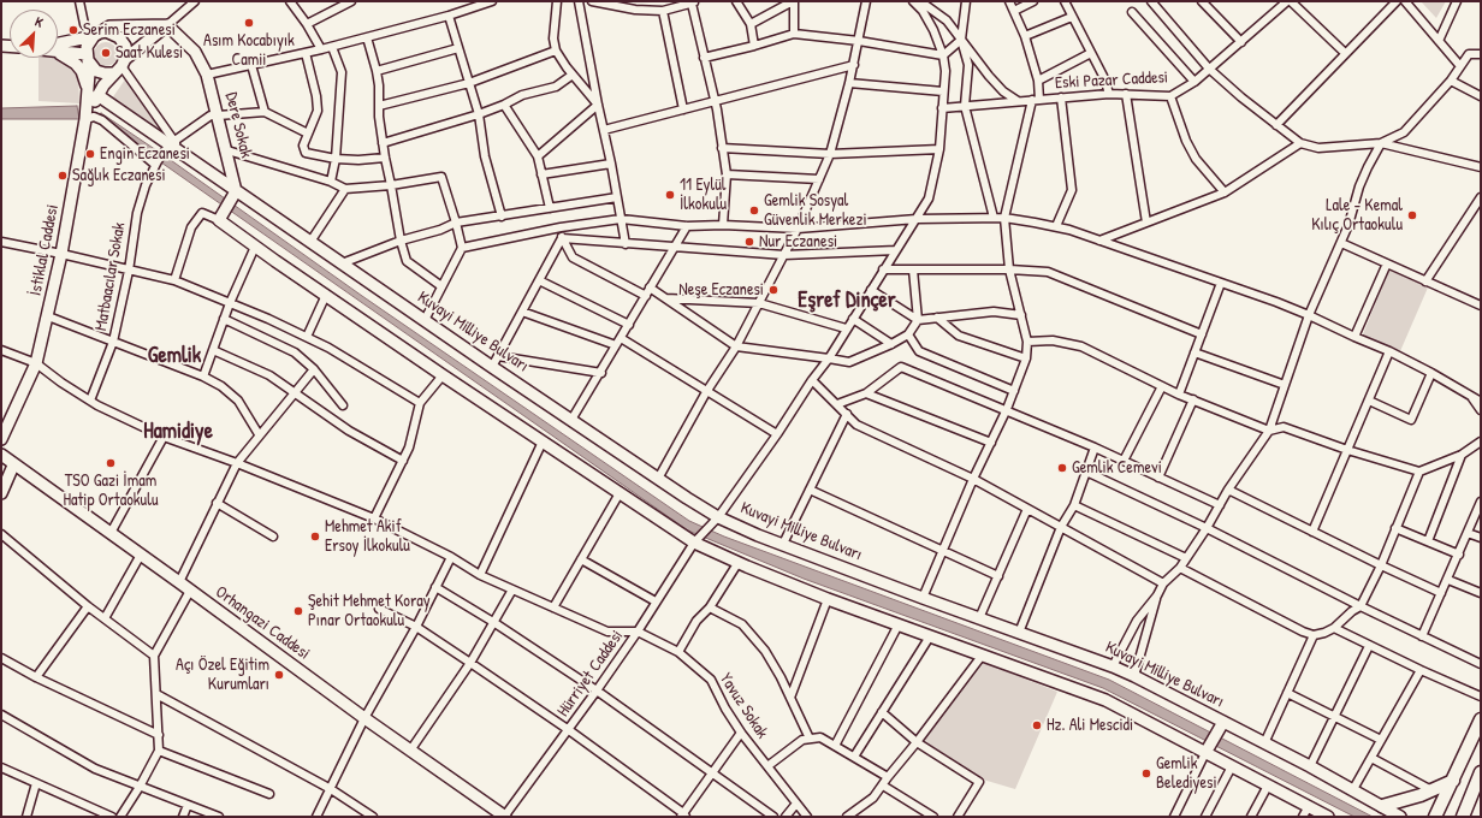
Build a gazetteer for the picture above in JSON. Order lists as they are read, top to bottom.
{
  "streets": {
    "main road": [
      "Dere Sokak",
      "İstiklal Caddesi",
      "Kuvayi Milliye Bulvarı",
      "Orhangazi Caddesi"
    ],
    "street": [
      "Eski Pazar Caddesi",
      "Matbaacılar Sokak",
      "Hürriyet Caddesi",
      "Yavuz Sokak"
    ]
  },
  "crossings": [
    ["Eski Pazar Caddesi", "Hürriyet Caddesi"],
    ["Dere Sokak", "Kuvayi Milliye Bulvarı"],
    ["İstiklal Caddesi", "Kuvayi Milliye Bulvarı"],
    ["Matbaacılar Sokak", "Kuvayi Milliye Bulvarı"],
    ["Kuvayi Milliye Bulvarı", "Hürriyet Caddesi"],
    ["Orhangazi Caddesi", "Hürriyet Caddesi"],
    ["Hürriyet Caddesi", "Yavuz Sokak"]
  ],
  "districts": ["Eşref Dinçer", "Gemlik", "Hamidiye"],
  "places": [
    "Asım Kocabıyık Camii",
    "Serim Eczanesi",
    "Saat Kulesi",
    "Engin Eczanesi",
    "Sağlık Eczanesi",
    "11 Eylül İlkokulu",
    "Gemlik Sosyal Güvenlik Merkezi",
    "Lale - Kemal Kılıç Ortaokulu",
    "Nur Eczanesi",
    "Neşe Eczanesi",
    "TSO Gazi İmam Hatip Ortaokulu",
    "Gemlik Cemevi",
    "Mehmet Akif Ersoy İlkokulu",
    "Şehit Mehmet Koray Pınar Ortaokulu",
    "Açı Özel Eğitim Kurumları",
    "Hz. Ali Mescidi",
    "Gemlik Belediyesi"
  ],
  "north": "top right"
}
